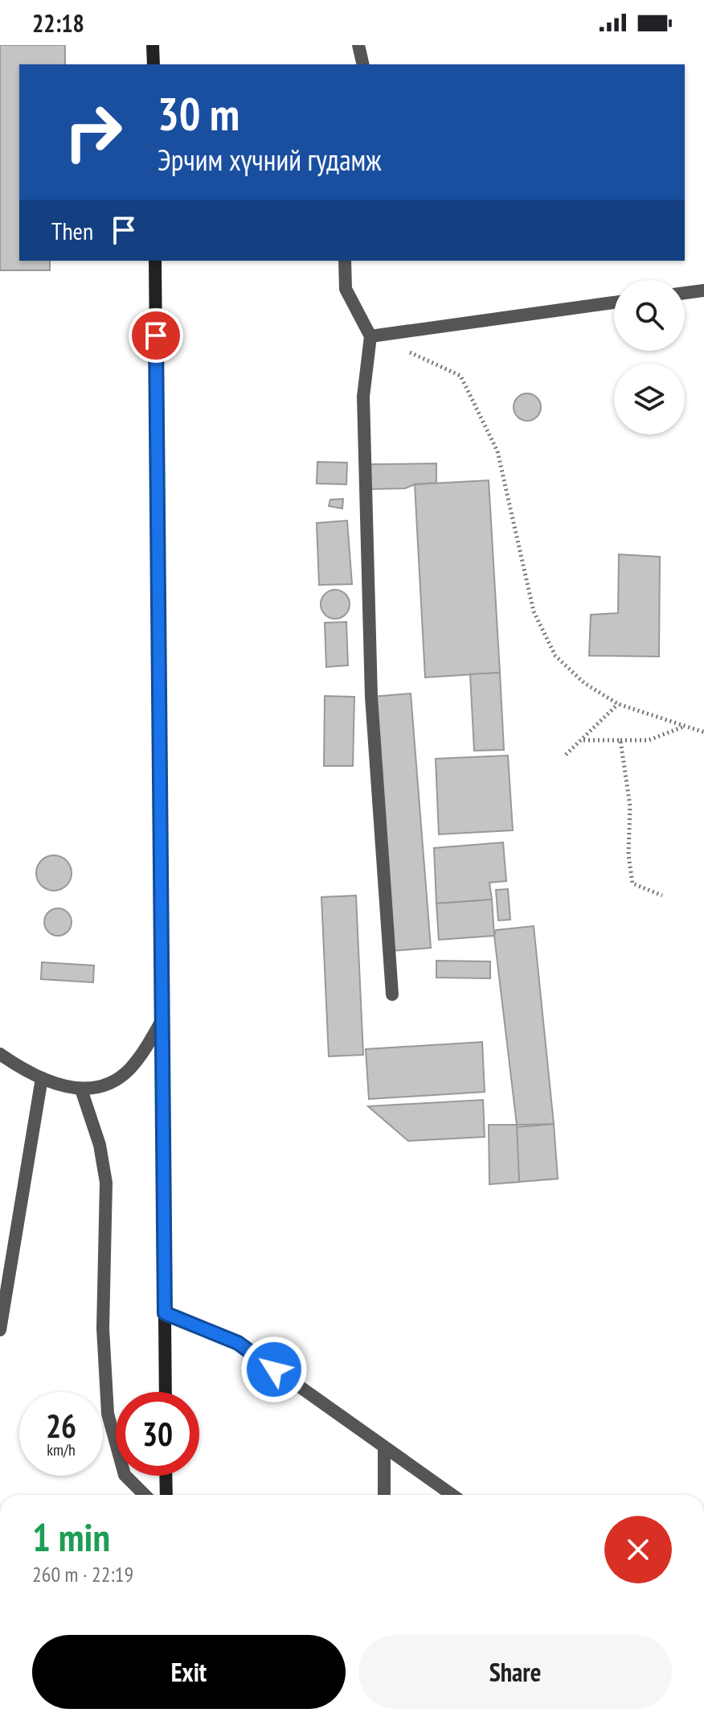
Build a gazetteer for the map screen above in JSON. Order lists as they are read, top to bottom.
{
  "page": {
    "status": "22:18",
    "turn": ["30 m", "Эрчим хүчний гудамж"],
    "then": "Then",
    "speed": "26 km/h",
    "limit": "30",
    "heading": ["1 min", "260 m · 22:19"],
    "buttons": ["Exit", "Share"]
  }
}
